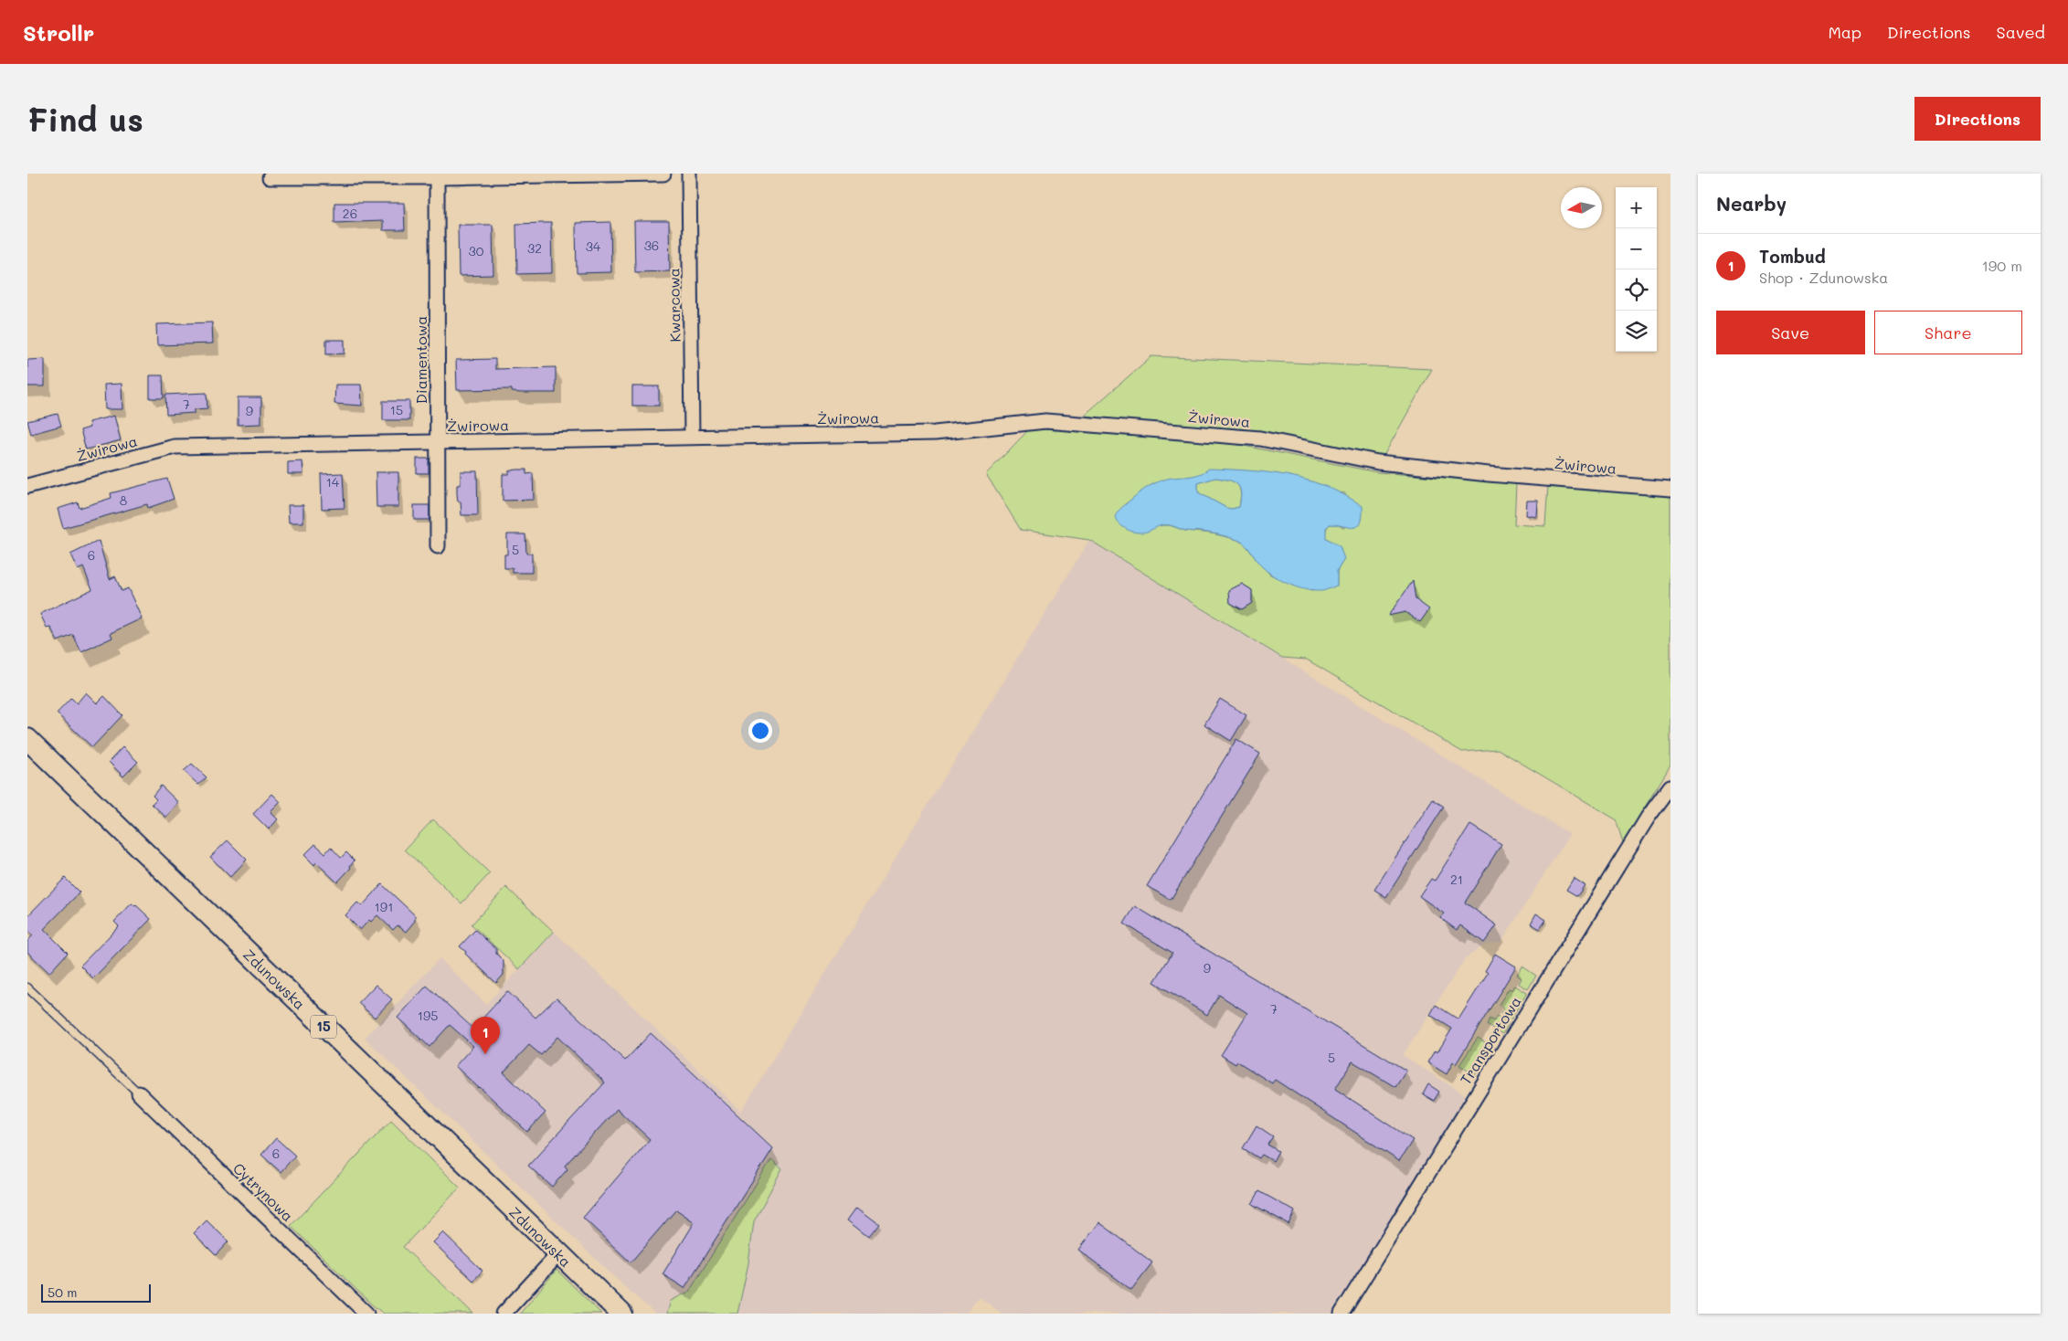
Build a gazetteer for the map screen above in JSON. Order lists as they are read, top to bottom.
{
  "streets": {
    "main road": ["Zdunowska", "15"],
    "street": [
      "Kwarcowa",
      "Diamentowa",
      "Żwirowa",
      "Transportowa",
      "Cytrynowa"
    ]
  },
  "crossings": [
    ["Kwarcowa", "Żwirowa"],
    ["Diamentowa", "Żwirowa"]
  ],
  "house_numbers": [
    "26",
    "36",
    "34",
    "32",
    "30",
    "7",
    "15",
    "9",
    "14",
    "8",
    "5",
    "6",
    "21",
    "191",
    "9",
    "7",
    "195",
    "5",
    "6"
  ],
  "scale_bar": "50 m",
  "north": "left",
  "page": {
    "header": "Strollr",
    "nav": ["Map", "Directions", "Saved"],
    "buttons": [
      "Directions",
      ["Save", "Share"]
    ],
    "title": "Find us",
    "heading": "Nearby",
    "map_buttons": ["+", "−"],
    "list": [
      {
        "mark": "1",
        "name": "Tombud",
        "note": "Shop · Zdunowska",
        "value": "190 m"
      }
    ],
    "pins": "1",
    "scale": "50 m"
  }
}
